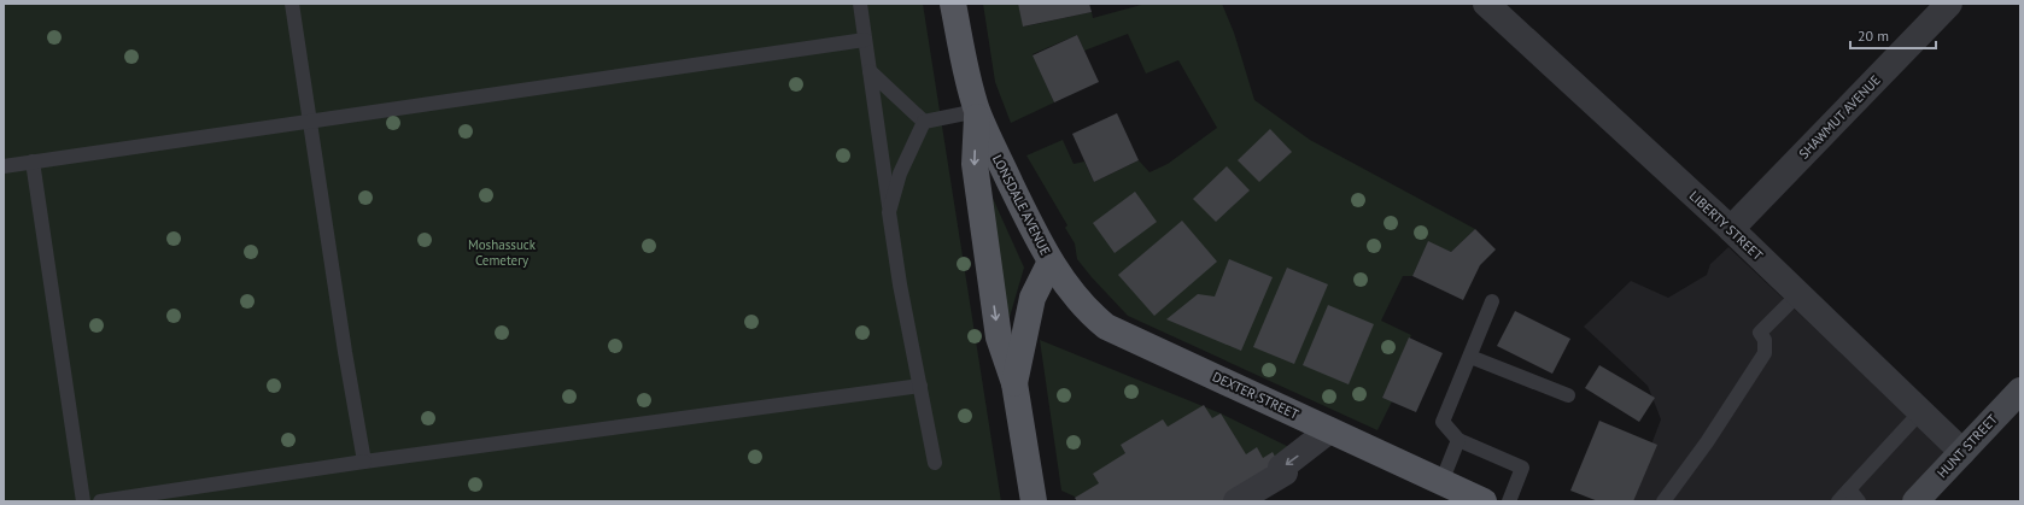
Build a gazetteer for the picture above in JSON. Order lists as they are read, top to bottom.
{
  "streets": {
    "main road": ["LONSDALE AVENUE", "DEXTER STREET", "HUNT STREET"],
    "street": ["SHAWMUT AVENUE", "LIBERTY STREET"]
  },
  "crossings": [
    ["SHAWMUT AVENUE", "LIBERTY STREET"],
    ["LONSDALE AVENUE", "DEXTER STREET"],
    ["LIBERTY STREET", "HUNT STREET"]
  ],
  "parks": ["Moshassuck Cemetery"],
  "scale_bar": "20 m"
}
